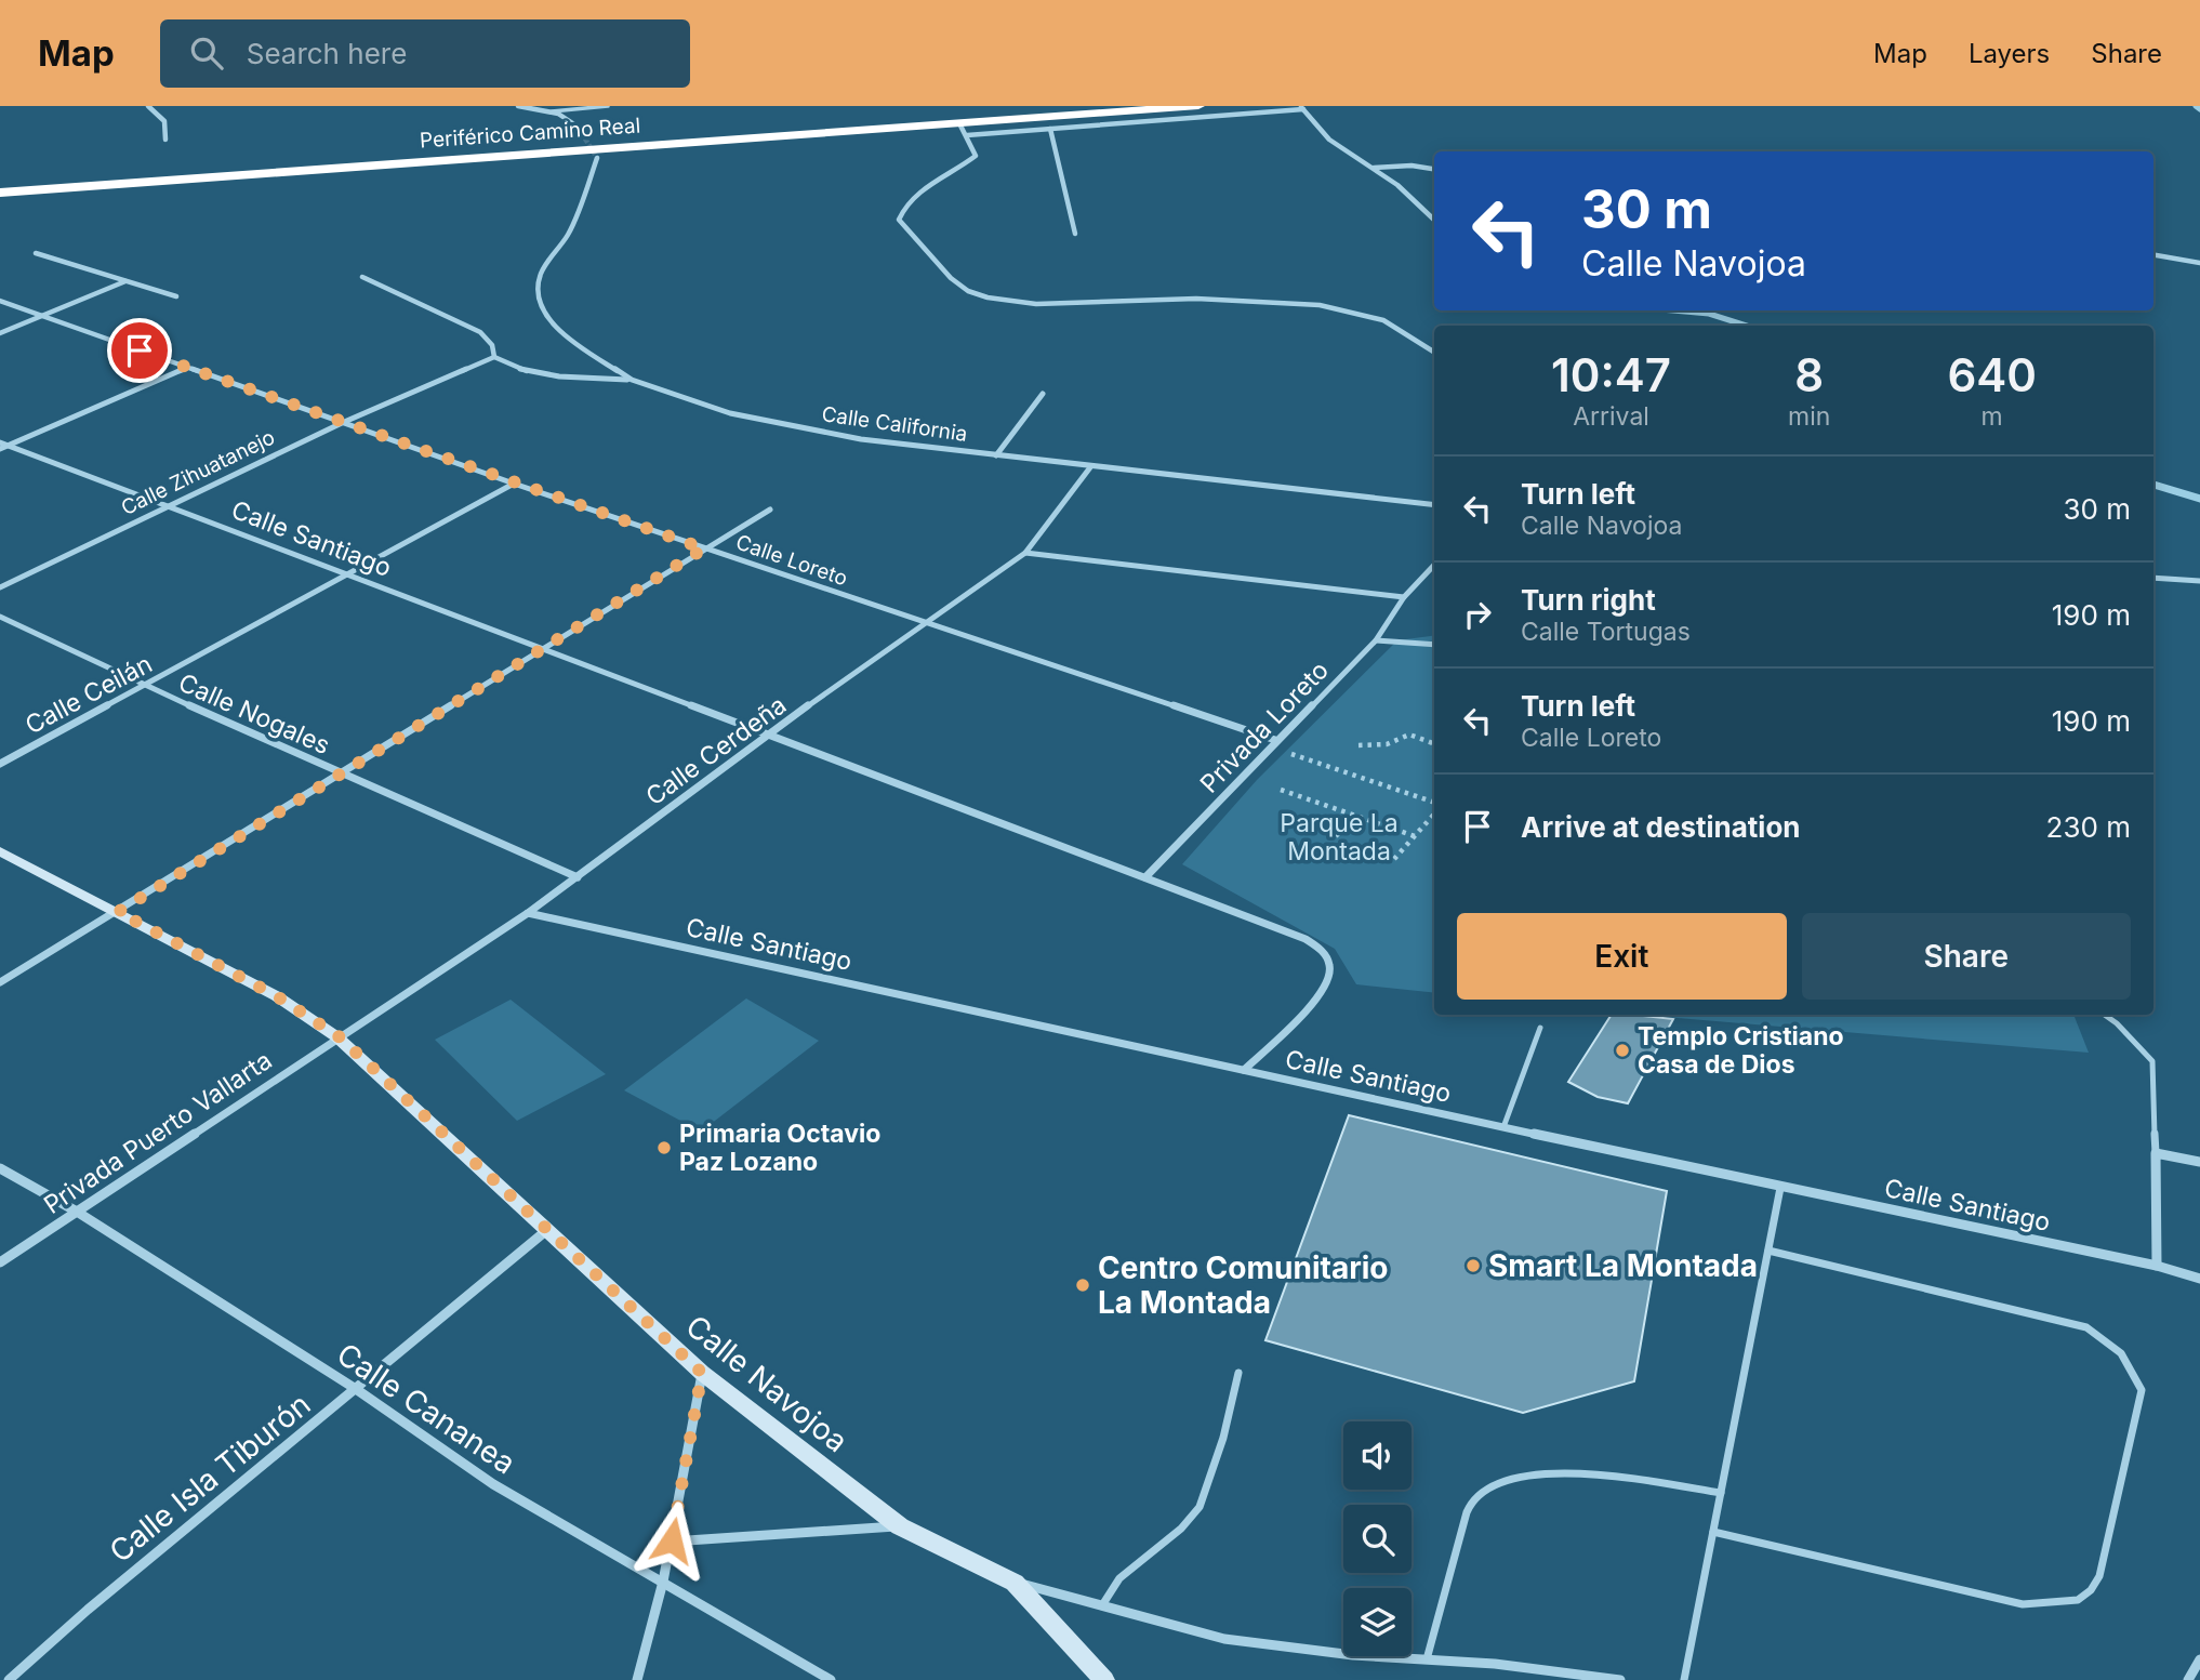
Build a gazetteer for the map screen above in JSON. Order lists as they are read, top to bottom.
{
  "streets": {
    "highway": ["Periférico Camino Real"],
    "main road": ["Calle Navojoa"],
    "street": [
      "Calle California",
      "Calle Zihuatanejo",
      "Calle Santiago",
      "Calle Loreto",
      "Calle Ceilán",
      "Calle Nogales",
      "Privada Loreto",
      "Calle Cerdeña",
      "Privada Puerto Vallarta",
      "Calle Cananea",
      "Calle Isla Tiburón"
    ]
  },
  "crossings": [
    ["Calle California", "Calle Cerdeña"],
    ["Calle Zihuatanejo", "Calle Santiago"],
    ["Calle Zihuatanejo", "Calle Loreto"],
    ["Calle Santiago", "Calle Ceilán"],
    ["Calle Santiago", "Privada Loreto"],
    ["Calle Santiago", "Calle Cerdeña"],
    ["Calle Loreto", "Calle Ceilán"],
    ["Calle Loreto", "Privada Loreto"],
    ["Calle Loreto", "Calle Cerdeña"],
    ["Calle Ceilán", "Calle Nogales"],
    ["Calle Nogales", "Calle Cerdeña"],
    ["Calle Cerdeña", "Privada Puerto Vallarta"],
    ["Calle Cerdeña", "Calle Navojoa"],
    ["Privada Puerto Vallarta", "Calle Navojoa"],
    ["Privada Puerto Vallarta", "Calle Cananea"],
    ["Calle Navojoa", "Calle Isla Tiburón"],
    ["Calle Cananea", "Calle Isla Tiburón"]
  ],
  "parks": ["Parque La Montada"],
  "places": [
    "Templo Cristiano Casa de Dios",
    "Primaria Octavio Paz Lozano",
    "Smart La Montada",
    "Centro Comunitario La Montada"
  ],
  "page": {
    "header": "Map",
    "search": "Search here",
    "nav": ["Map", "Layers", "Share"],
    "turn": ["30 m", "Calle Navojoa"],
    "eta": [
      "10:47",
      "Arrival",
      "8",
      "min",
      "640",
      "m"
    ],
    "list": [
      {
        "name": "Turn left",
        "note": "Calle Navojoa",
        "value": "30 m"
      },
      {
        "name": "Turn right",
        "note": "Calle Tortugas",
        "value": "190 m"
      },
      {
        "name": "Turn left",
        "note": "Calle Loreto",
        "value": "190 m"
      },
      {
        "name": "Arrive at destination",
        "value": "230 m"
      }
    ],
    "buttons": ["Exit", "Share"]
  }
}
